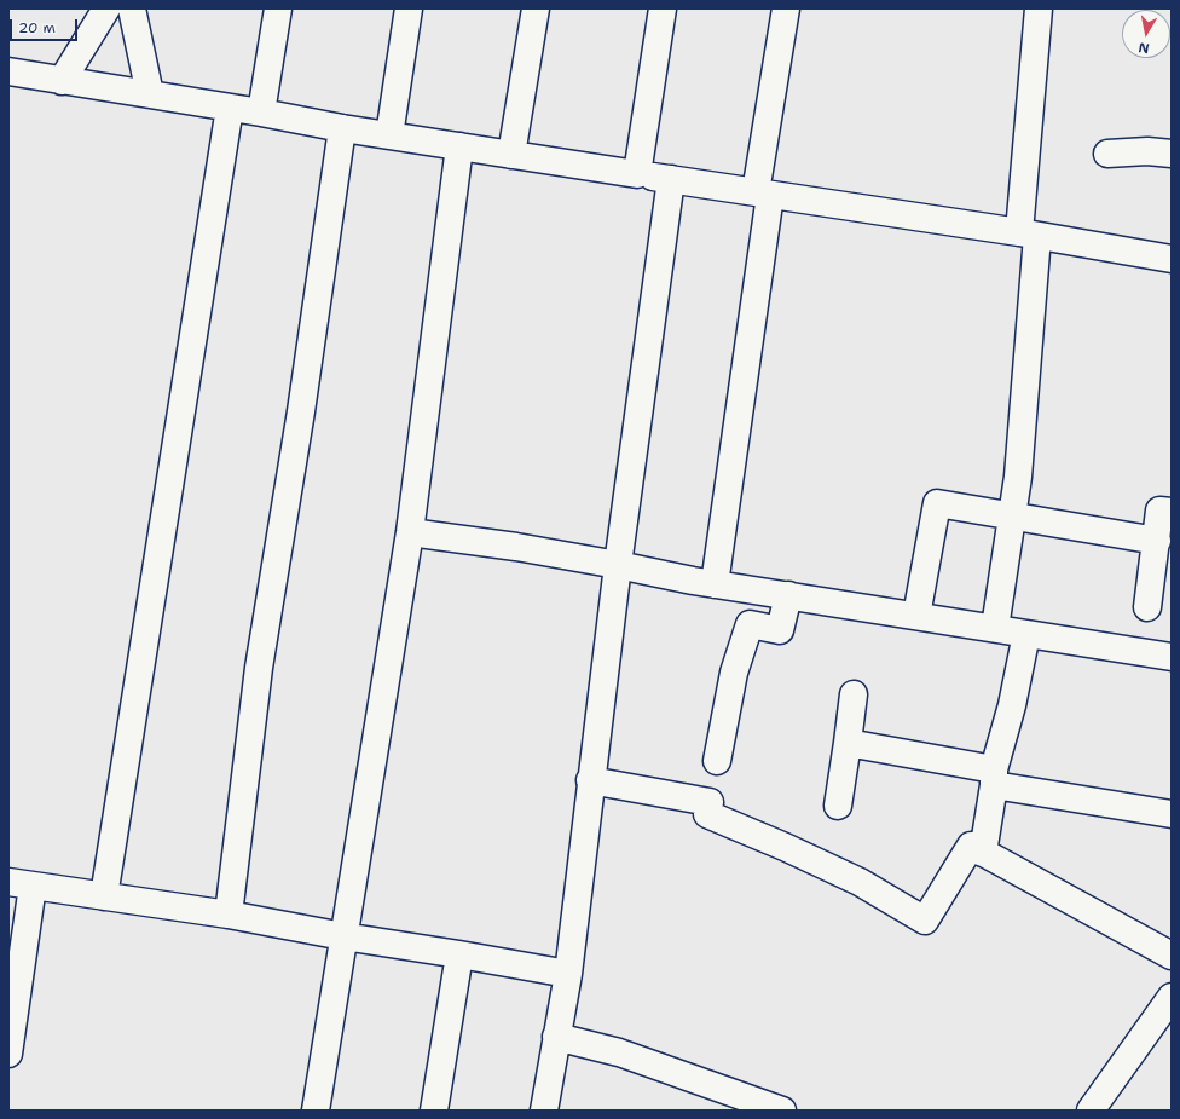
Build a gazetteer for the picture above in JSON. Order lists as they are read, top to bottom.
{
  "scale_bar": "20 m",
  "north": "bottom"
}
